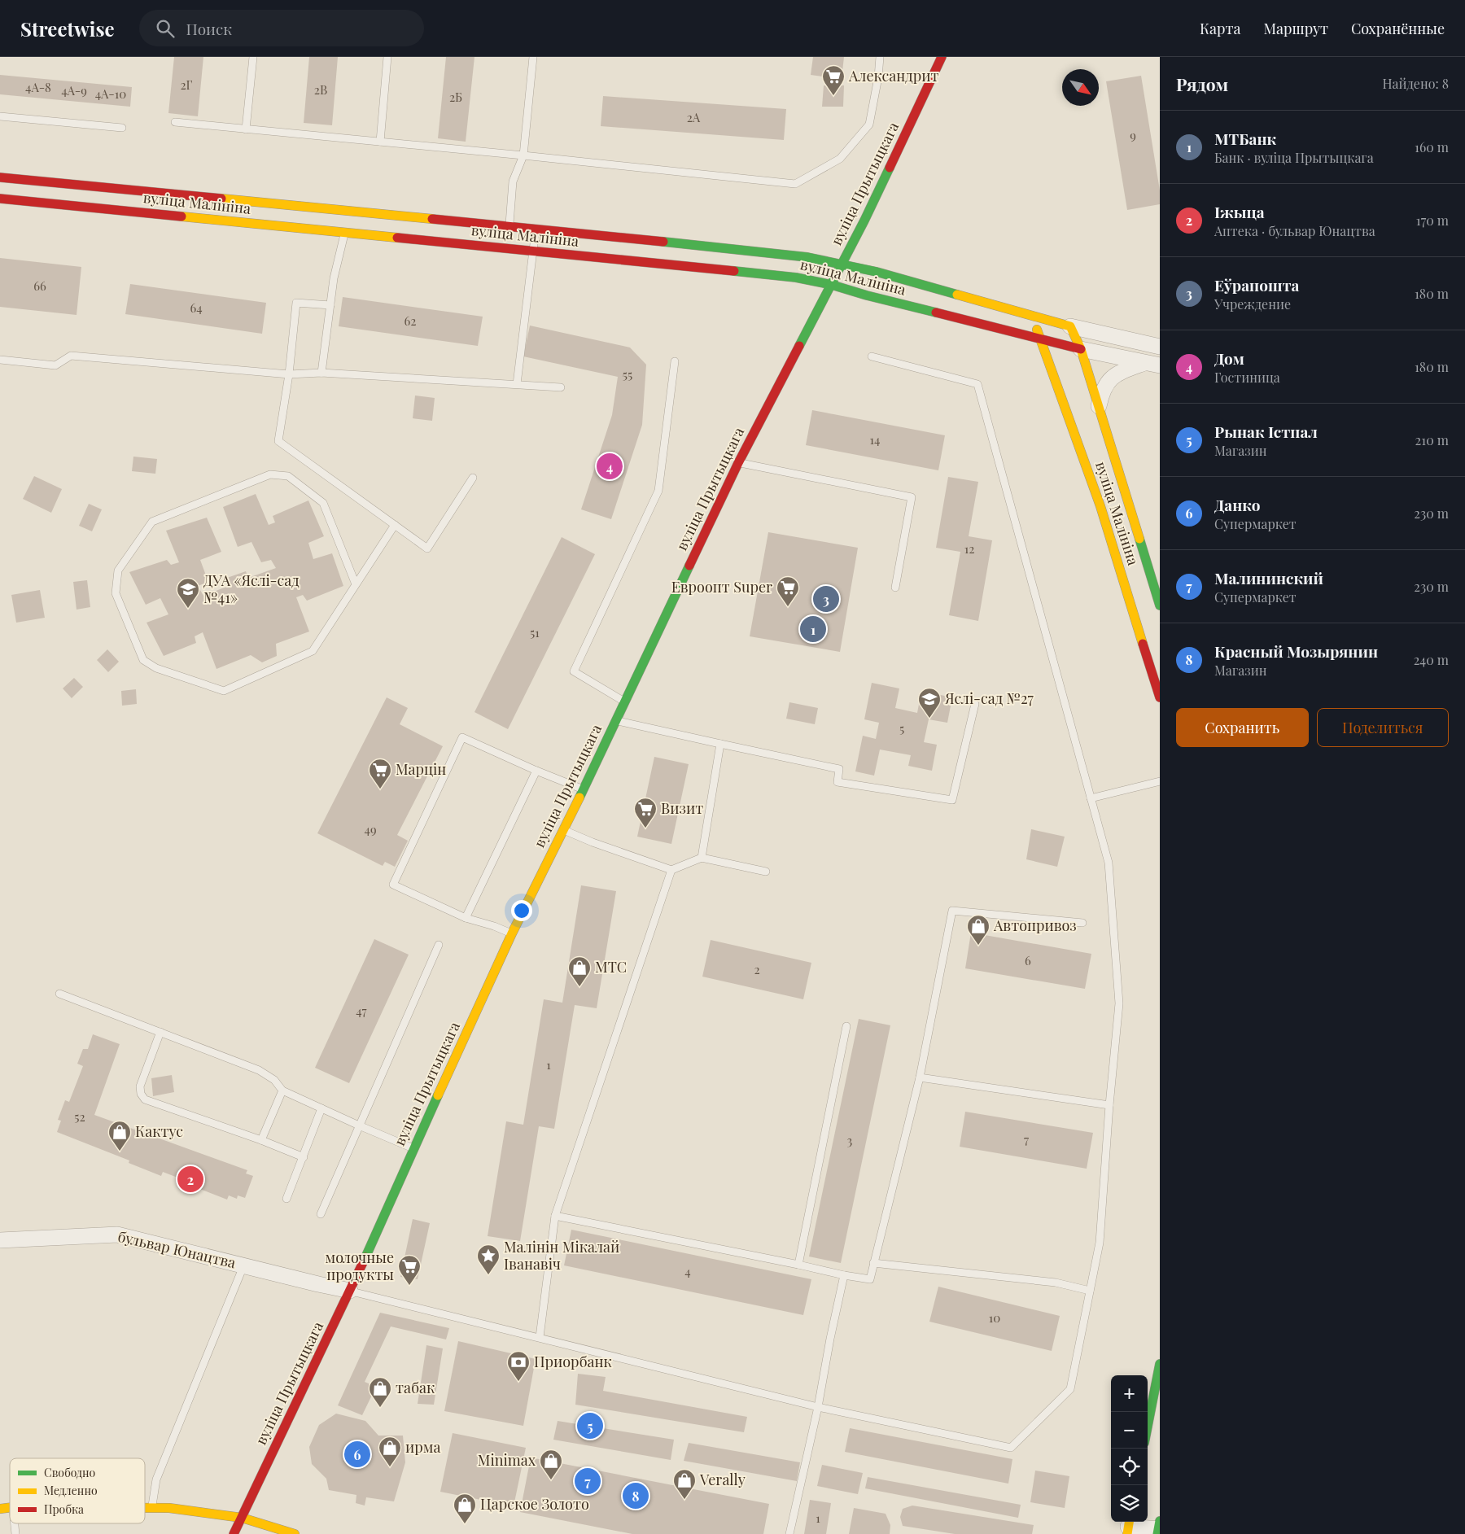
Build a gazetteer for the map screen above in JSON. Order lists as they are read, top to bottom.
{
  "streets": {
    "main road": ["вуліца Прытыцкага", "вуліца Малініна"],
    "street": ["бульвар Юнацтва"]
  },
  "crossings": [
    ["вуліца Прытыцкага", "вуліца Малініна"],
    ["вуліца Прытыцкага", "бульвар Юнацтва"]
  ],
  "places": {
    "supermarket": [
      "Александрит",
      "Евроопт Super",
      "Марцін",
      "Визит",
      "молочные продукты"
    ],
    "school or university": ["ДУА «Яслі-сад №41»", "Яслі-сад №27"],
    "shop": [
      "Автопривоз",
      "МТС",
      "Кактус",
      "табак",
      "ирма",
      "Minimax",
      "Verally",
      "Царское Золото"
    ],
    "place": ["Малінін Мікалай Іванавіч"],
    "bank": ["Приорбанк"]
  },
  "house_numbers": [
    "2Г",
    "4А-8",
    "2В",
    "4А-9",
    "4А-10",
    "2Б",
    "2А",
    "9",
    "66",
    "64",
    "62",
    "55",
    "14",
    "12",
    "51",
    "5",
    "49",
    "6",
    "2",
    "47",
    "1",
    "52",
    "7",
    "3",
    "4",
    "10",
    "1"
  ],
  "legend": ["Свободно", "Медленно", "Пробка"],
  "north": "bottom right",
  "page": {
    "header": "Streetwise",
    "search": "Поиск",
    "nav": ["Карта", "Маршрут", "Сохранённые"],
    "heading": ["Рядом", "Найдено: 8"],
    "list": [
      {
        "mark": "1",
        "name": "МТБанк",
        "note": "Банк · вуліца Прытыцкага",
        "value": "160 m"
      },
      {
        "mark": "2",
        "name": "Іжыца",
        "note": "Аптека · бульвар Юнацтва",
        "value": "170 m"
      },
      {
        "mark": "3",
        "name": "Еўрапошта",
        "note": "Учреждение",
        "value": "180 m"
      },
      {
        "mark": "4",
        "name": "Дом",
        "note": "Гостиница",
        "value": "180 m"
      },
      {
        "mark": "5",
        "name": "Рынак Істпал",
        "note": "Магазин",
        "value": "210 m"
      },
      {
        "mark": "6",
        "name": "Данко",
        "note": "Супермаркет",
        "value": "230 m"
      },
      {
        "mark": "7",
        "name": "Малининский",
        "note": "Супермаркет",
        "value": "230 m"
      },
      {
        "mark": "8",
        "name": "Красный Мозырянин",
        "note": "Магазин",
        "value": "240 m"
      }
    ],
    "pins": [
      "4",
      "3",
      "1",
      "2",
      "5",
      "6",
      "7",
      "8"
    ],
    "buttons": ["Сохранить", "Поделиться"],
    "map_buttons": ["+", "−"]
  }
}
